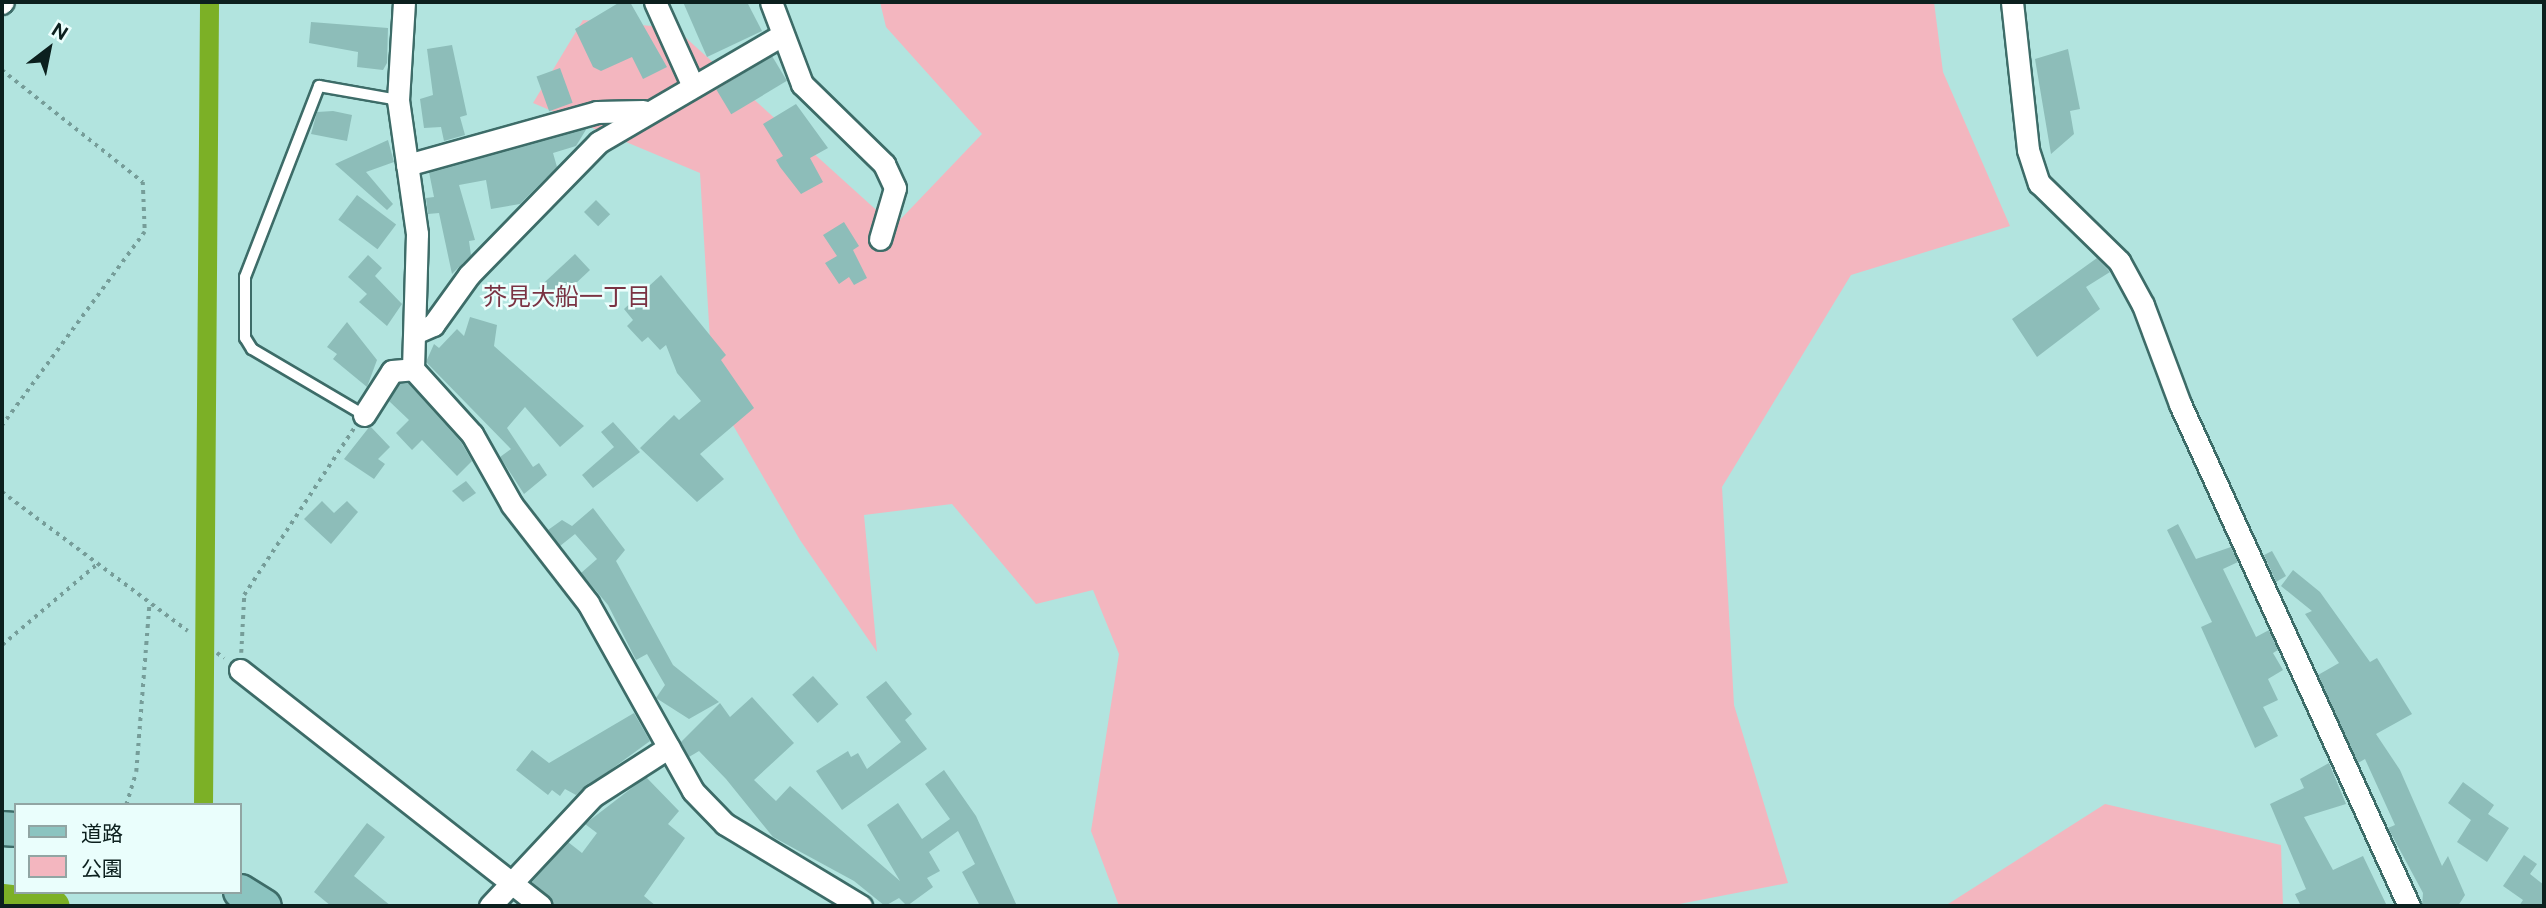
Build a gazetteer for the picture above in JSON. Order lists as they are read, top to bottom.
{
  "districts": ["芥見大船一丁目"],
  "legend": ["道路", "公園"],
  "north": "top right"
}
